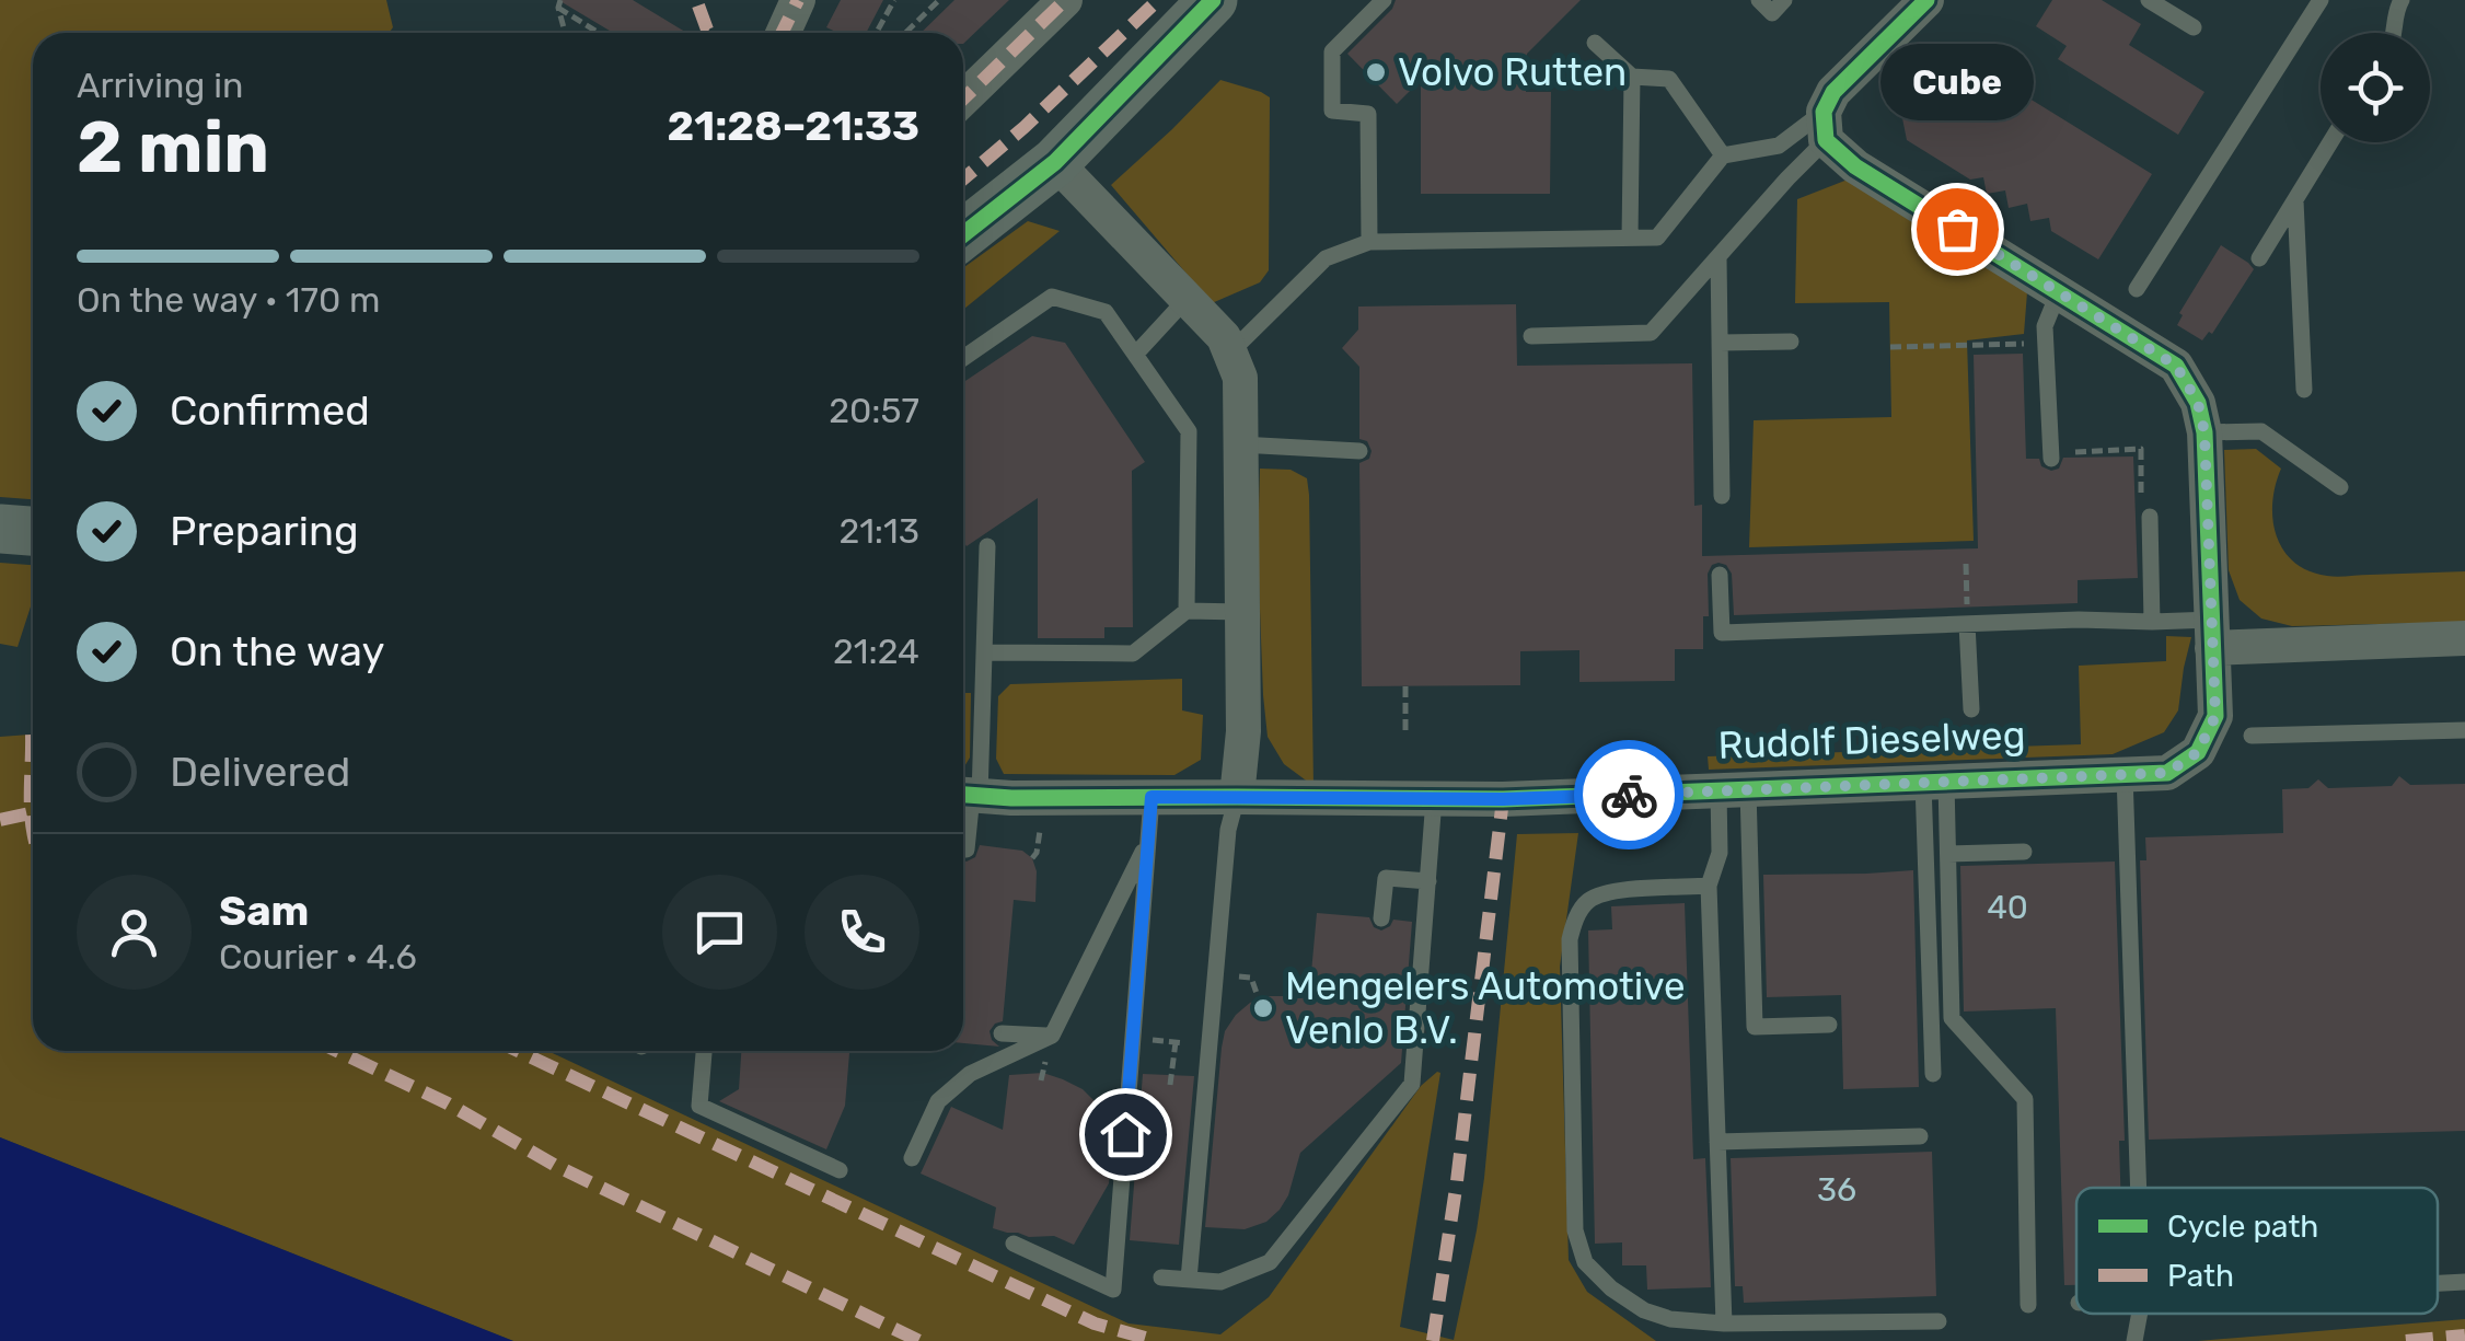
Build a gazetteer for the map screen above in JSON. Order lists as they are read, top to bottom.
{
  "streets": {
    "street": ["Rudolf Dieselweg"]
  },
  "places": ["Volvo Rutten", "Cube", "Mengelers Automotive Venlo B.V."],
  "house_numbers": ["40", "36"],
  "legend": ["Cycle path", "Path"],
  "page": {
    "heading": ["2 min", "Arriving in", "21:28–21:33"],
    "panel": ["Sam", "Courier · 4.6"],
    "bubble": "Cube",
    "bar": "On the way · 170 m",
    "list": [
      ["Confirmed", "20:57"],
      ["Preparing", "21:13"],
      ["On the way", "21:24"],
      "Delivered"
    ]
  }
}
